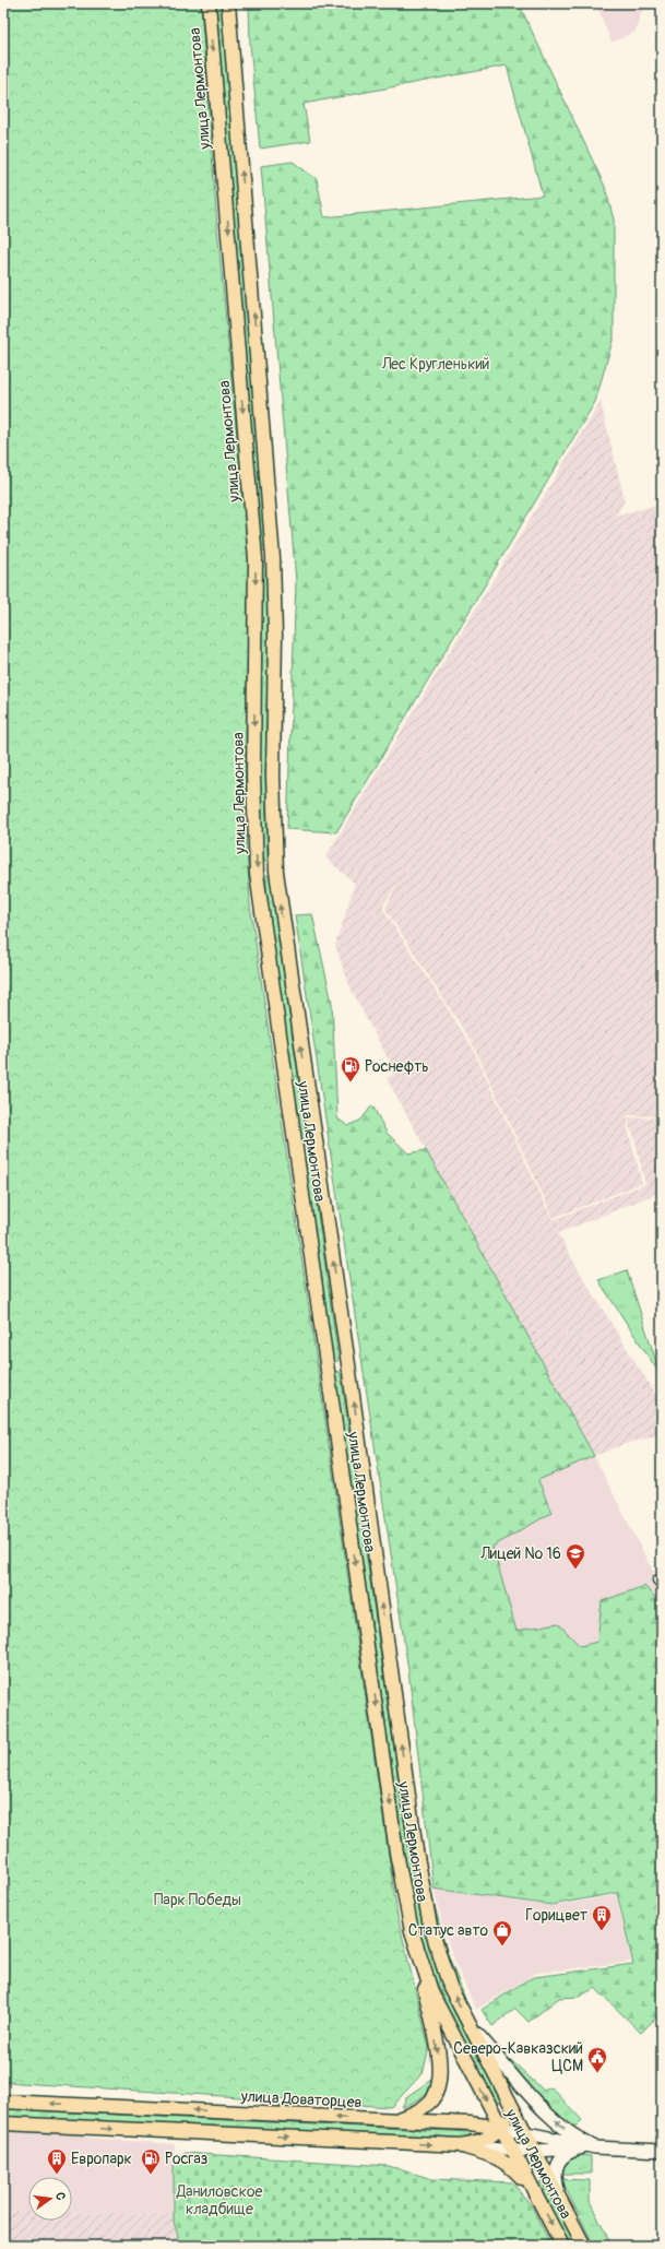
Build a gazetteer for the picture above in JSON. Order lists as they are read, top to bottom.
{
  "streets": {
    "main road": ["улица Лермонтова", "улица Доваторцев"]
  },
  "crossings": [
    ["улица Лермонтова", "улица Доваторцев"]
  ],
  "parks": ["Лес Кругленький", "Парк Победы", "Даниловское кладбище"],
  "places": {
    "fuel station": ["Роснефть", "Росгаз"],
    "school or university": ["Лицей № 16"],
    "building": ["Горицвет", "Европарк"],
    "shop": ["Статус авто"],
    "public building": ["Северо-Кавказский ЦСМ"]
  },
  "north": "right"
}
